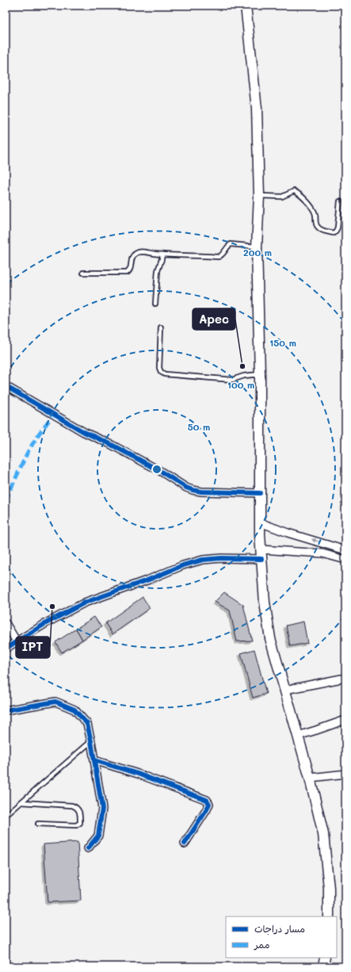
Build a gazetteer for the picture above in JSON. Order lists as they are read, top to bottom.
{
  "places": ["Apec", "IPT"],
  "legend": ["مسار دراجات", "ممر"],
  "rings": [
    "200 m",
    "150 m",
    "100 m",
    "50 m"
  ]
}
